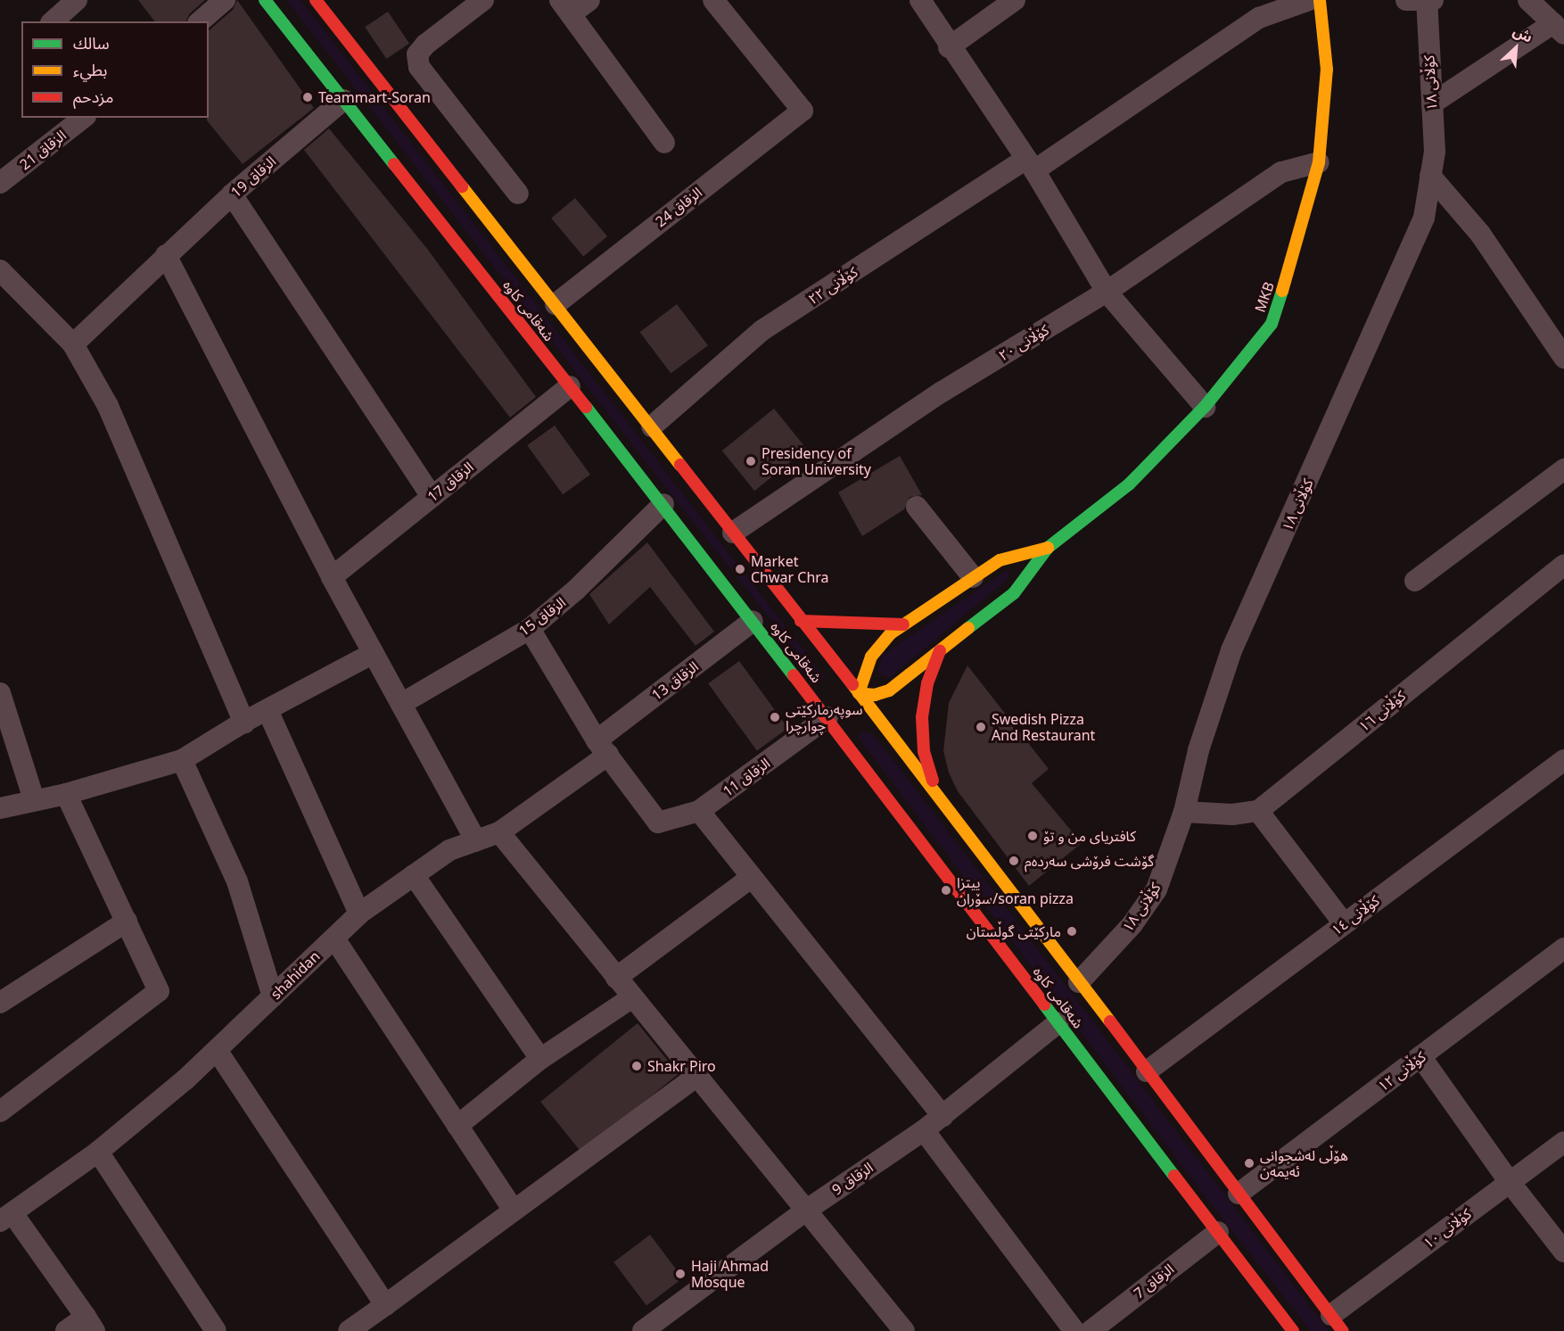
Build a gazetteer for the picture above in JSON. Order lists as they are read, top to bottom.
{
  "streets": {
    "main road": ["MKB", "شەقامی کاوە"],
    "street": [
      "کۆڵانی ١٨",
      "الزقاق 21",
      "الزقاق 19",
      "الزقاق 24",
      "کۆڵانی ٢٢",
      "کۆڵانی ٢٠",
      "الزقاق 17",
      "الزقاق 15",
      "الزقاق 13",
      "کۆڵانی ١٦",
      "الزقاق 11",
      "کۆڵانی ١٤",
      "shahidan",
      "کۆڵانی ١٢",
      "الزقاق 9",
      "کۆڵانی ١٠",
      "الزقاق 7"
    ]
  },
  "crossings": [
    ["کۆڵانی ١٨", "شەقامی کاوە"],
    ["الزقاق 19", "شەقامی کاوە"],
    ["الزقاق 24", "شەقامی کاوە"],
    ["کۆڵانی ٢٢", "شەقامی کاوە"],
    ["MKB", "کۆڵانی ٢٠"],
    ["شەقامی کاوە", "کۆڵانی ٢٠"],
    ["شەقامی کاوە", "الزقاق 17"],
    ["شەقامی کاوە", "الزقاق 15"],
    ["شەقامی کاوە", "الزقاق 13"],
    ["شەقامی کاوە", "الزقاق 11"],
    ["شەقامی کاوە", "کۆڵانی ١٤"],
    ["شەقامی کاوە", "کۆڵانی ١٢"],
    ["شەقامی کاوە", "الزقاق 9"],
    ["شەقامی کاوە", "کۆڵانی ١٠"],
    ["شەقامی کاوە", "الزقاق 7"],
    ["الزقاق 13", "الزقاق 11"],
    ["الزقاق 13", "shahidan"],
    ["الزقاق 11", "shahidan"]
  ],
  "places": [
    "Teammart-Soran",
    "Presidency of Soran University",
    "Market Chwar Chra",
    "سوپەرمارکێتی چوارچرا",
    "Swedish Pizza And Restaurant",
    "کافتریای من و تۆ",
    "گۆشت فرۆشی سەردەم",
    "پیتزا سۆران/soran pizza",
    "مارکێتی گوڵستان",
    "Shakr Piro",
    "هۆڵی لەشجوانی ئەیمەن",
    "Haji Ahmad Mosque"
  ],
  "legend": ["سالك", "بطيء", "مزدحم"],
  "north": "top right"
}
